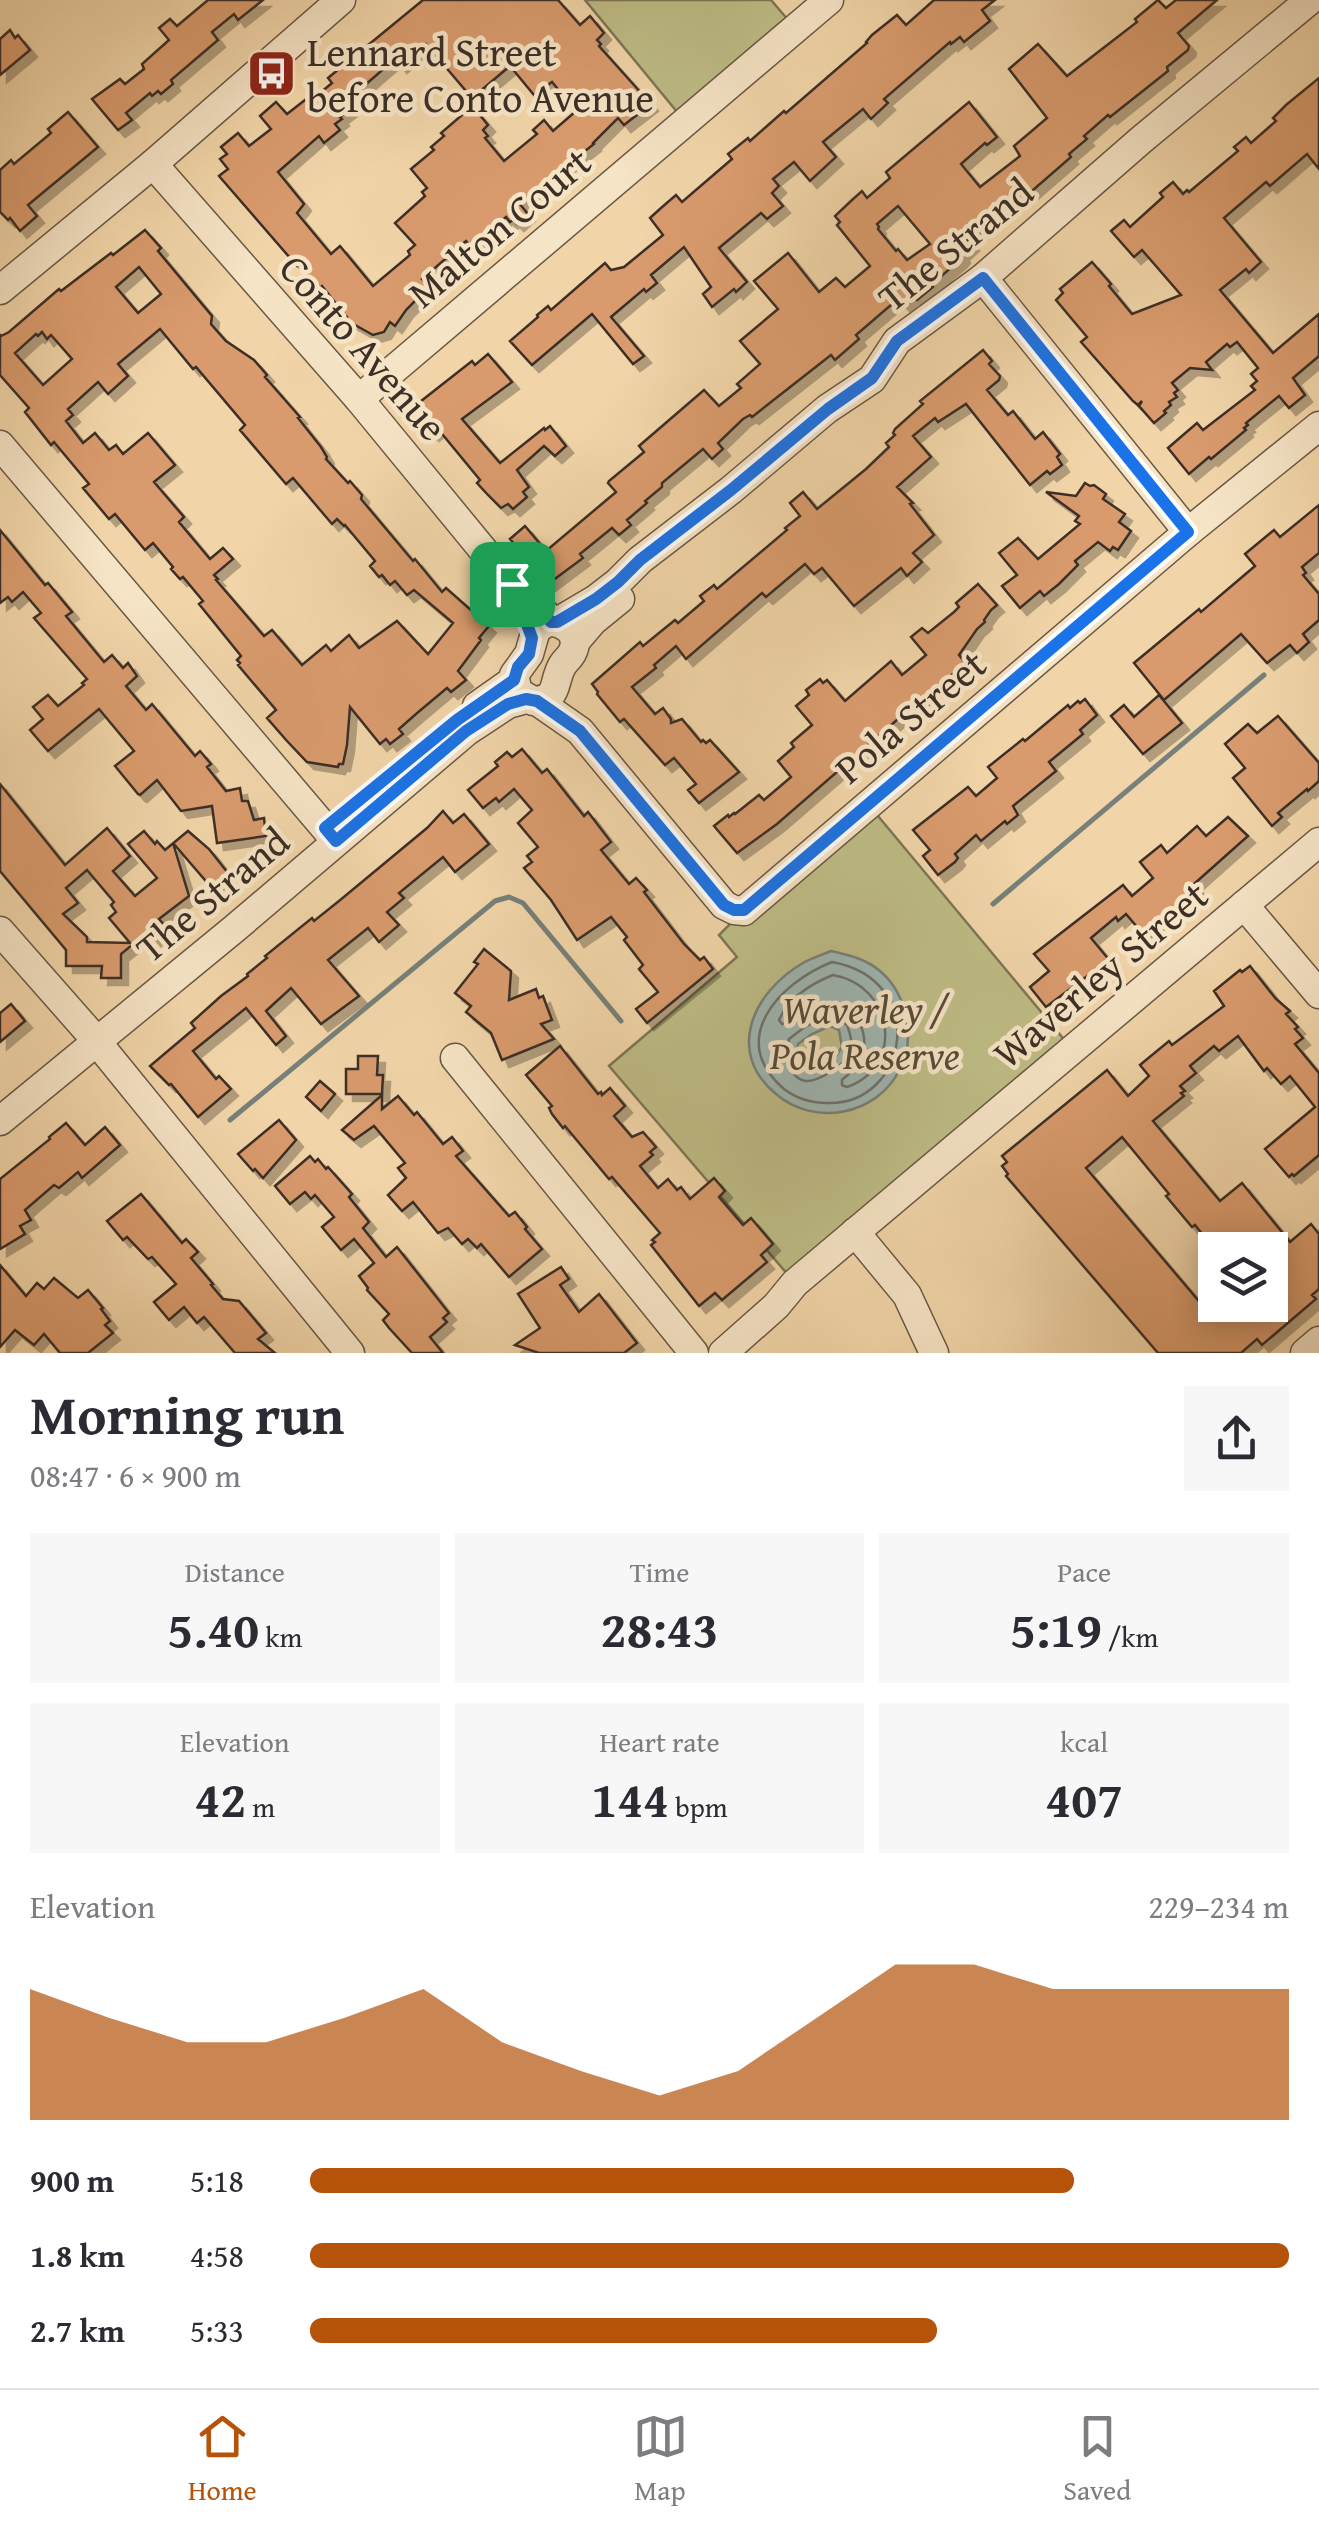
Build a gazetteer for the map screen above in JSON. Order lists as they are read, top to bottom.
{
  "streets": {
    "street": [
      "Malton Court",
      "The Strand",
      "Conto Avenue",
      "Pola Street",
      "Waverley Street"
    ]
  },
  "crossings": [
    ["Malton Court", "Conto Avenue"],
    ["The Strand", "Conto Avenue"],
    ["The Strand", "Pola Street"]
  ],
  "parks": ["Waverley / Pola Reserve"],
  "places": {
    "bus stop": ["Lennard Street before Conto Avenue"]
  },
  "page": {
    "heading": ["Morning run", "08:47 · 6 × 900 m"],
    "stats": [
      ["Distance", "5.40 km"],
      ["Time", "28:43"],
      ["Pace", "5:19 /km"],
      ["Elevation", "42 m"],
      ["Heart rate", "144 bpm"],
      ["kcal", "407"]
    ],
    "chart": ["Elevation", "229–234 m"],
    "list": [
      {
        "name": "900 m",
        "note": "5:18"
      },
      {
        "name": "1.8 km",
        "note": "4:58"
      },
      {
        "name": "2.7 km",
        "note": "5:33"
      }
    ],
    "tabs": ["Home", "Map", "Saved"]
  }
}
